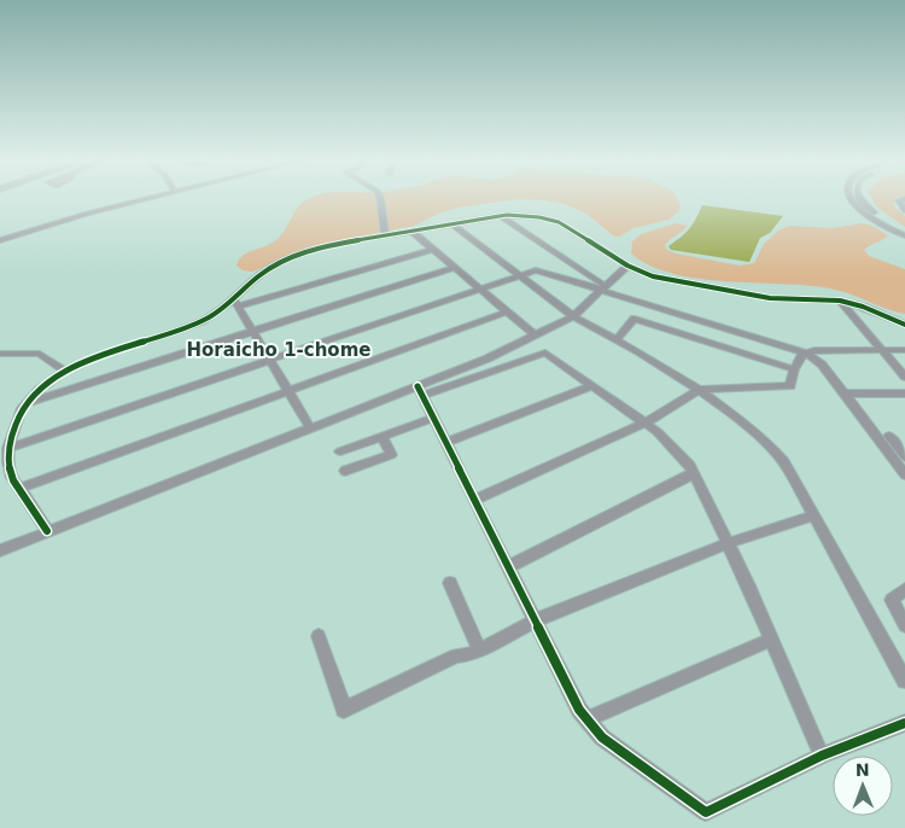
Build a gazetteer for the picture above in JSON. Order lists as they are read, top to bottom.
{
  "districts": ["Horaicho 1-chome"],
  "north": "top"
}
